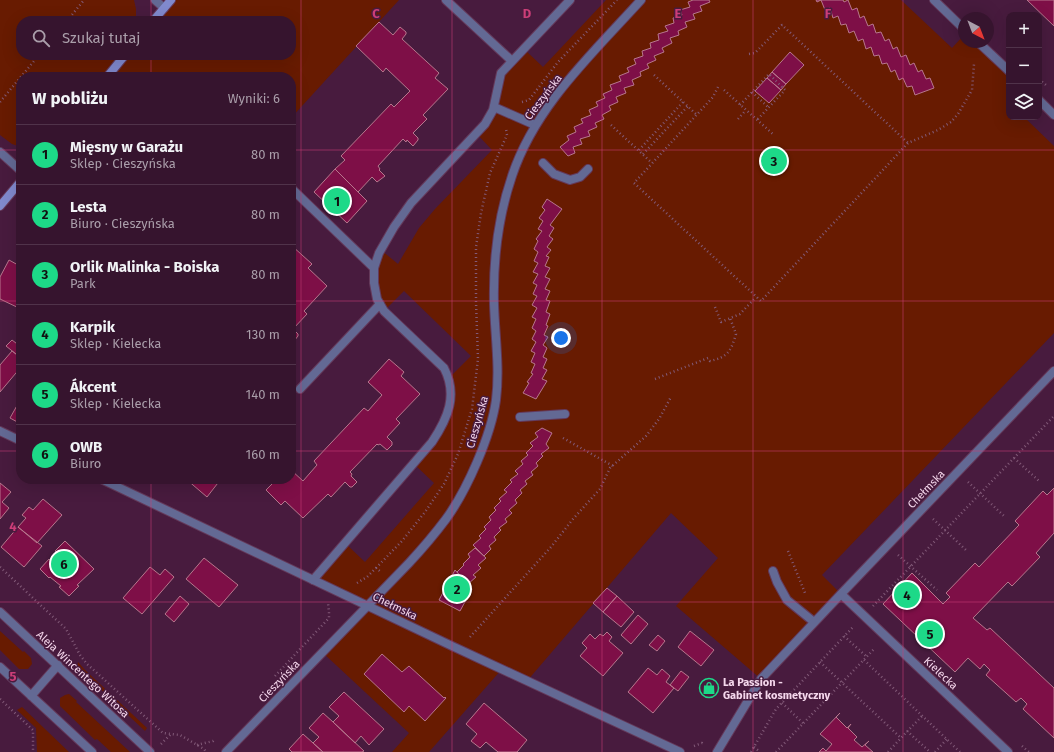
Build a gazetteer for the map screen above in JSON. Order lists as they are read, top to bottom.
{
  "streets": {
    "street": [
      "Cieszyńska",
      "Chełmska",
      "Kielecka",
      "Aleja Wincentego Witosa"
    ]
  },
  "crossings": [
    ["Cieszyńska", "Chełmska"],
    ["Chełmska", "Kielecka"]
  ],
  "places": {
    "shop": ["La Passion - Gabinet kosmetyczny"]
  },
  "north": "bottom right",
  "page": {
    "map_buttons": ["+", "−"],
    "search": "Szukaj tutaj",
    "heading": ["W pobliżu", "Wyniki: 6"],
    "list": [
      {
        "mark": "1",
        "name": "Mięsny w Garażu",
        "note": "Sklep · Cieszyńska",
        "value": "80 m"
      },
      {
        "mark": "2",
        "name": "Lesta",
        "note": "Biuro · Cieszyńska",
        "value": "80 m"
      },
      {
        "mark": "3",
        "name": "Orlik Malinka - Boiska",
        "note": "Park",
        "value": "80 m"
      },
      {
        "mark": "4",
        "name": "Karpik",
        "note": "Sklep · Kielecka",
        "value": "130 m"
      },
      {
        "mark": "5",
        "name": "Ákcent",
        "note": "Sklep · Kielecka",
        "value": "140 m"
      },
      {
        "mark": "6",
        "name": "OWB",
        "note": "Biuro",
        "value": "160 m"
      }
    ],
    "pins": [
      "3",
      "1",
      "6",
      "2",
      "4",
      "5"
    ]
  },
  "grid": {
    "columns": [
      "C",
      "D",
      "E",
      "F"
    ],
    "rows": ["4", "5"]
  }
}
